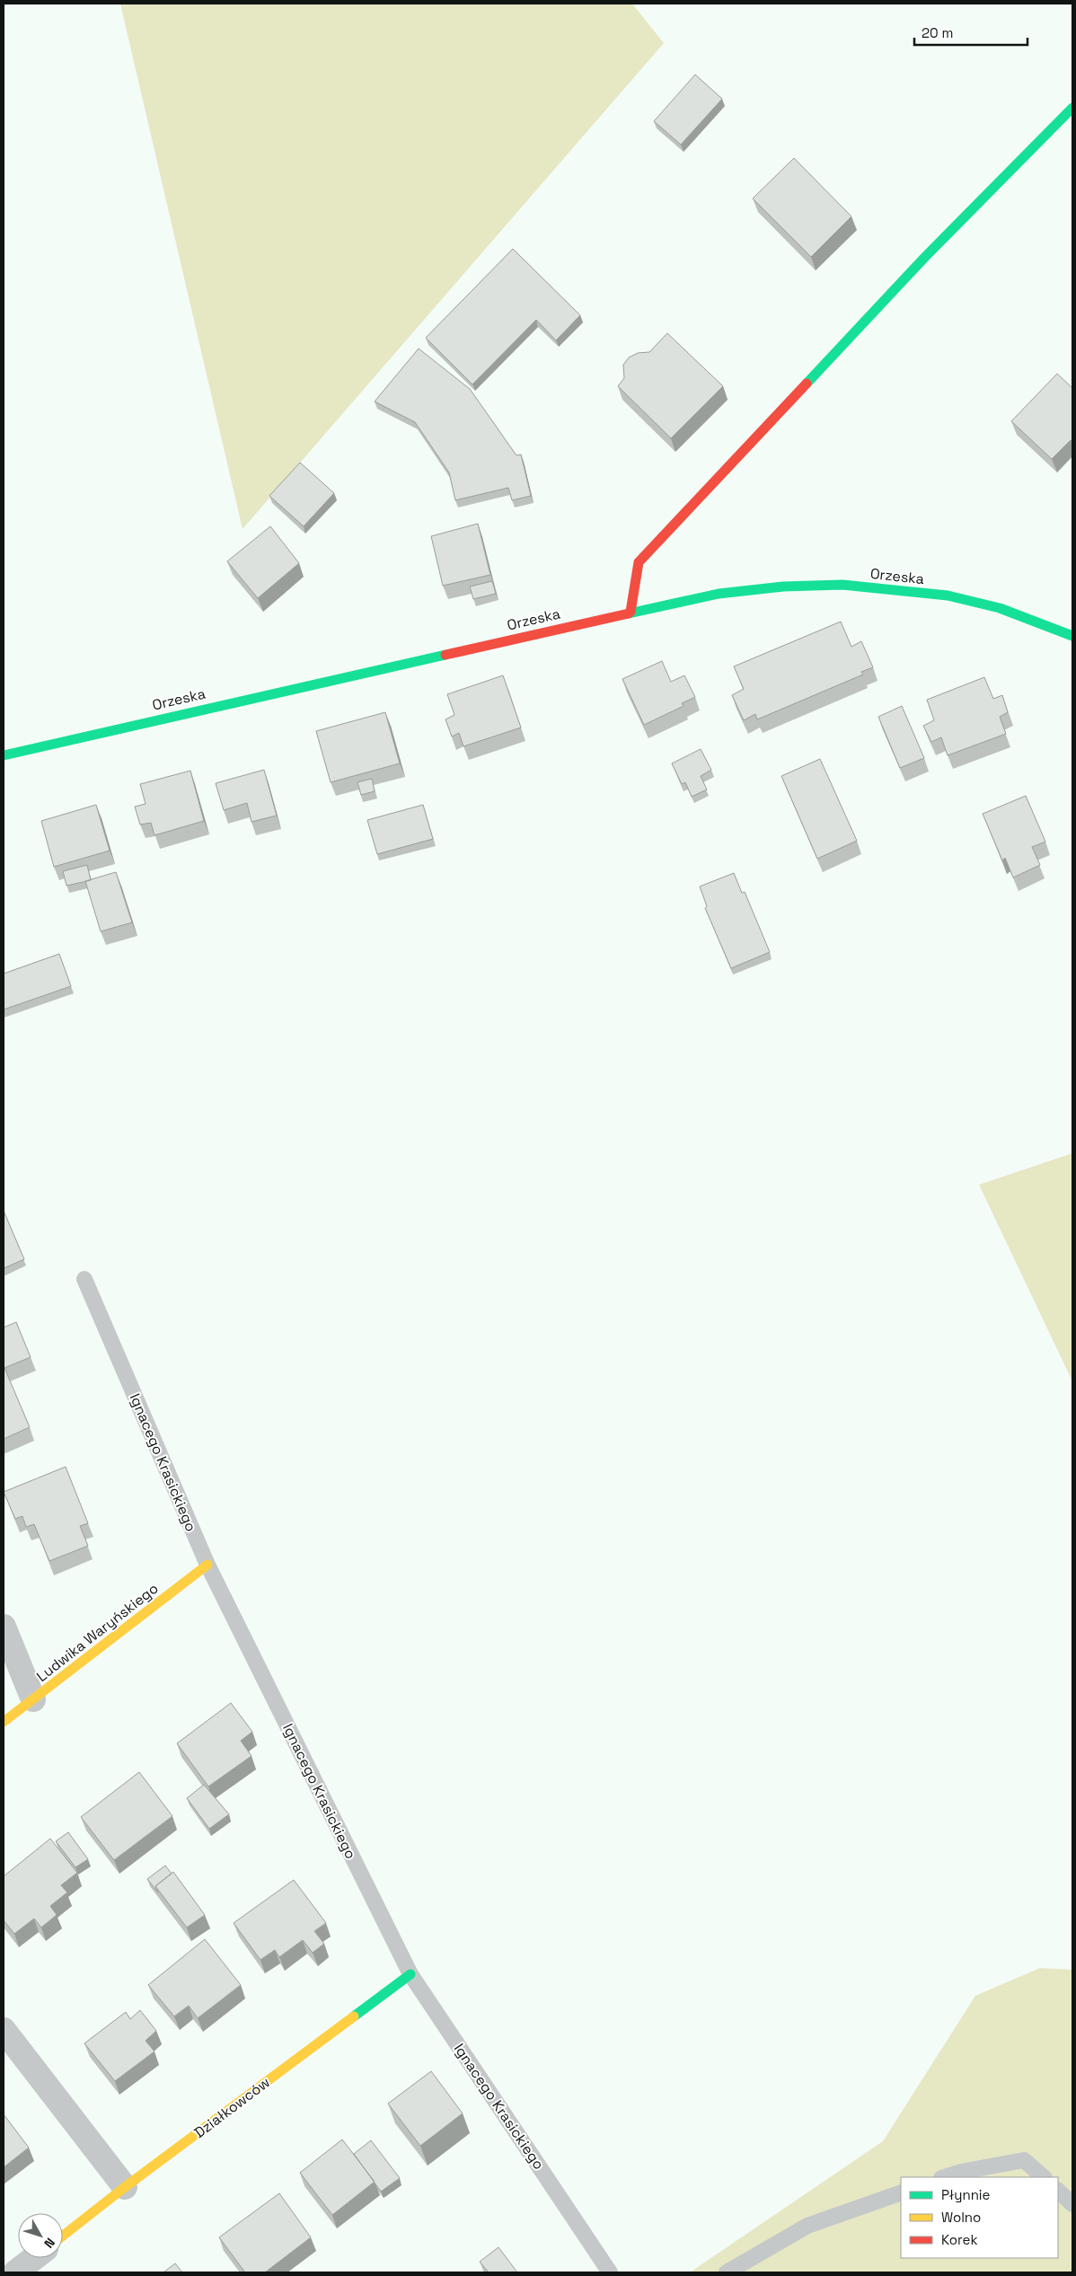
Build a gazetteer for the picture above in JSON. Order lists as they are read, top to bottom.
{
  "streets": {
    "street": ["Orzeska", "Ludwika Waryńskiego", "Działkowców"],
    "lane": ["Ignacego Krasickiego"]
  },
  "crossings": [
    ["Ignacego Krasickiego", "Ludwika Waryńskiego"],
    ["Ignacego Krasickiego", "Działkowców"]
  ],
  "legend": ["Płynnie", "Wolno", "Korek"],
  "scale_bar": "20 m",
  "north": "bottom right"
}
